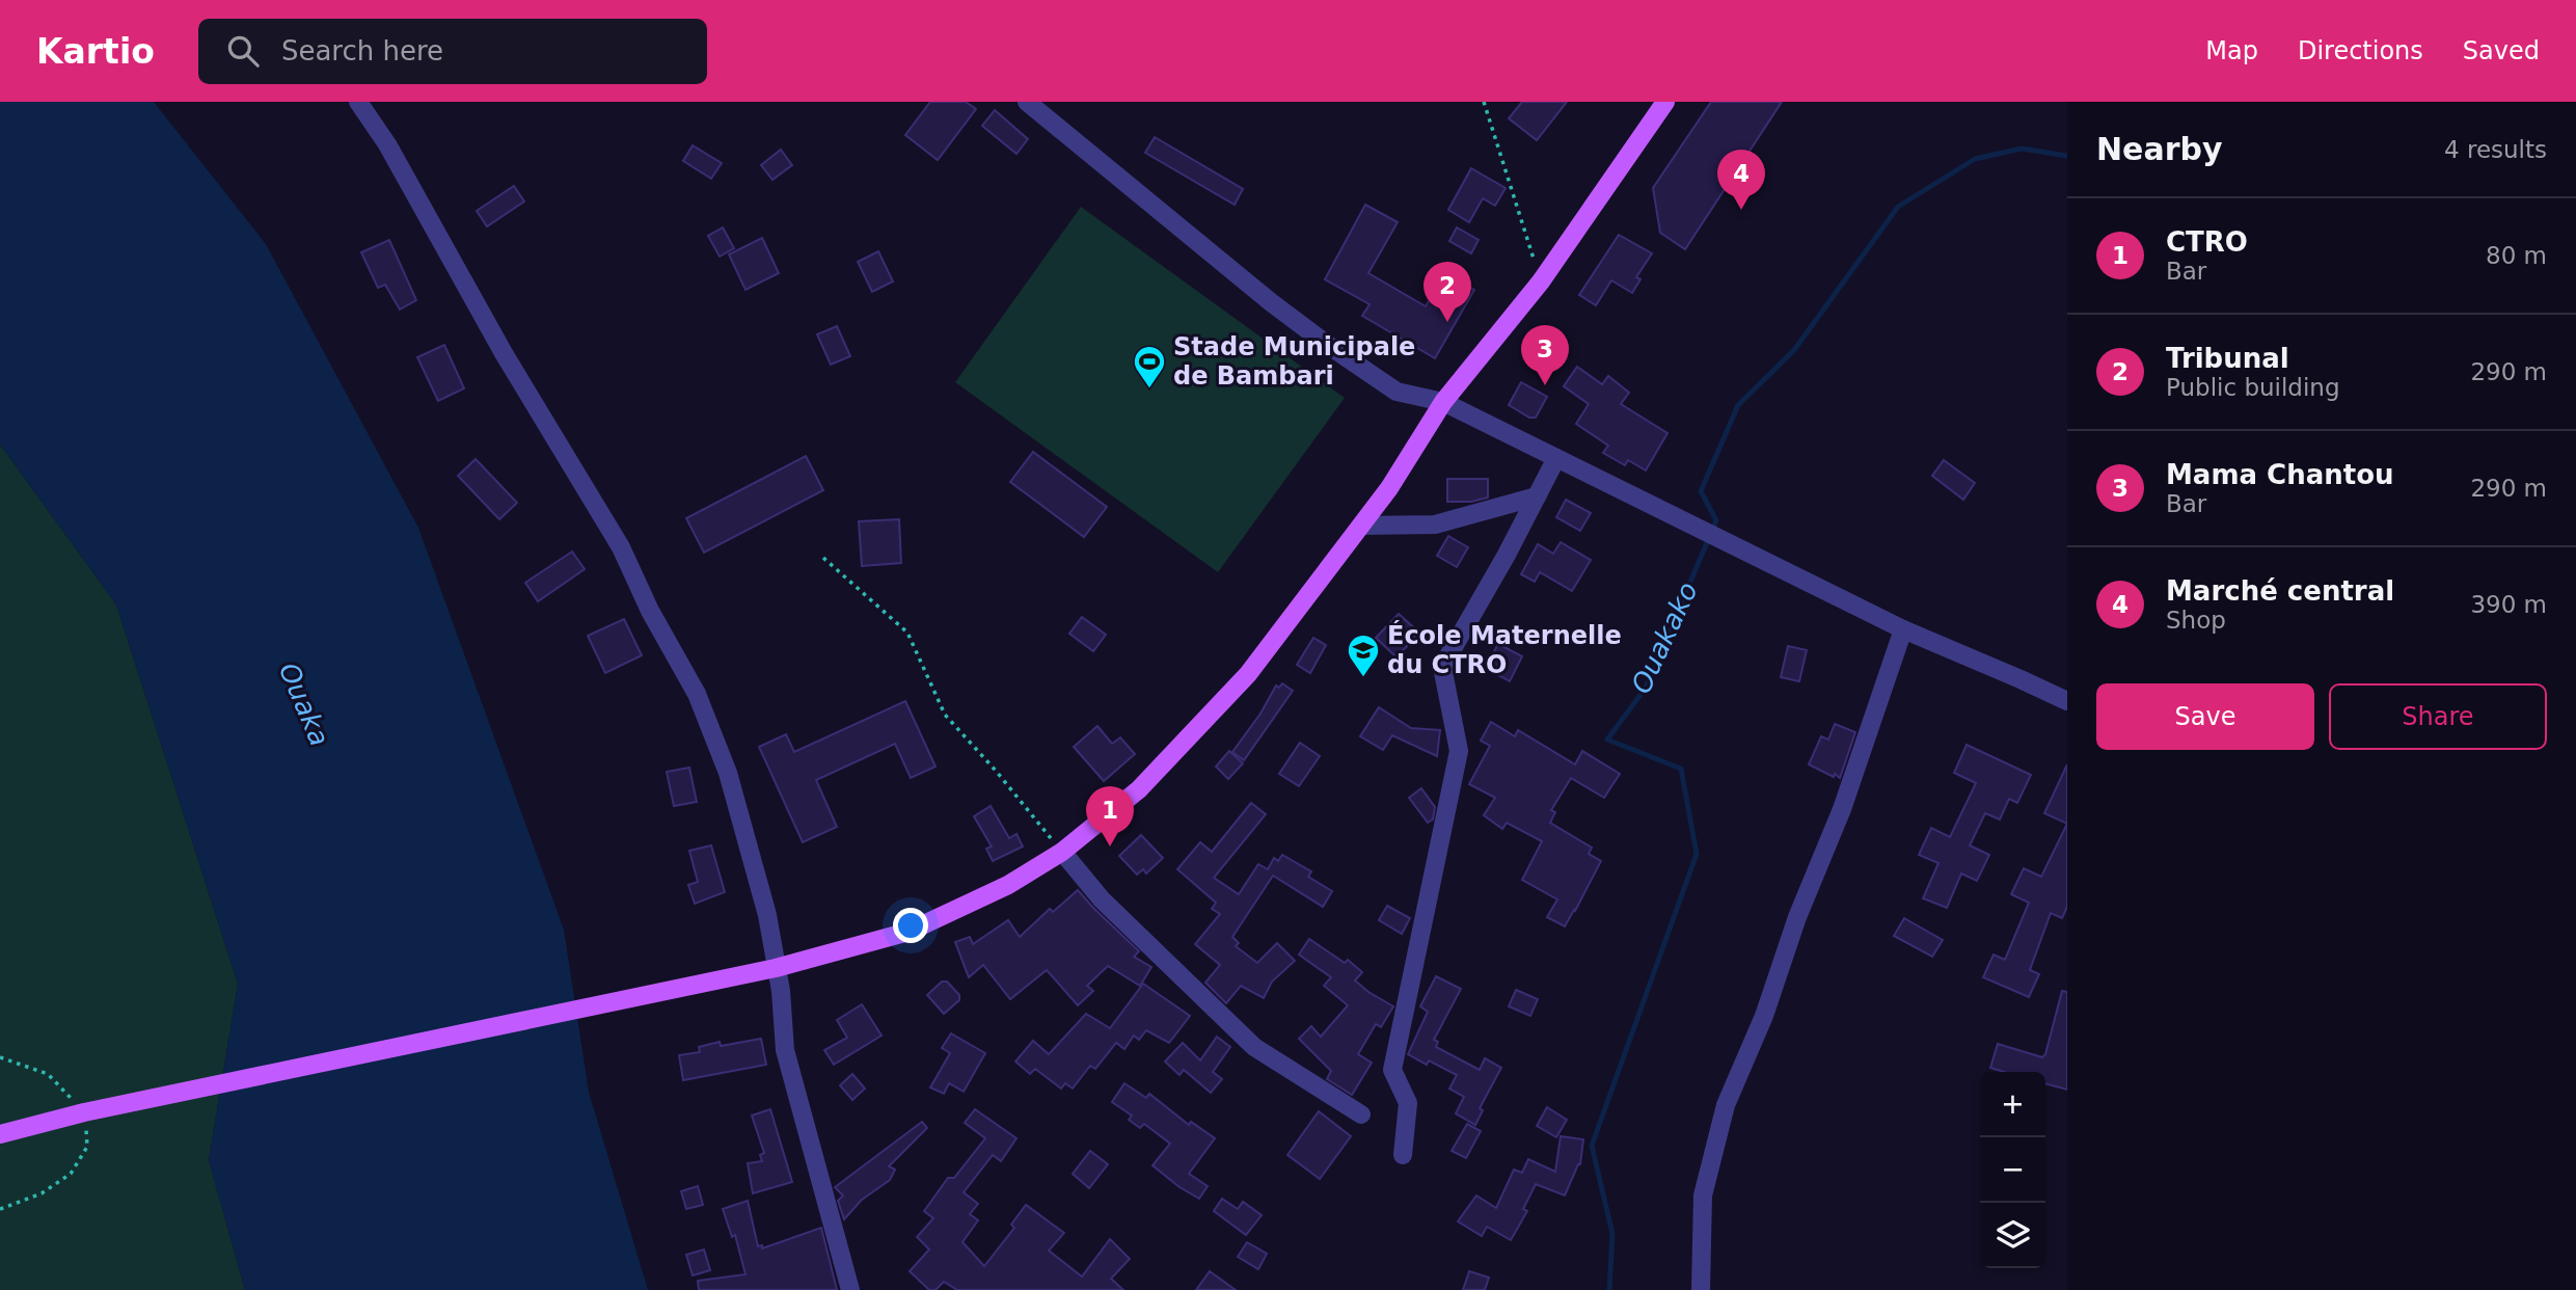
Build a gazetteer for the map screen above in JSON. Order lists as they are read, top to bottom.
{
  "water": ["Ouakako", "Ouaka"],
  "places": {
    "sports": ["Stade Municipale de Bambari"],
    "school or university": ["École Maternelle du CTRO"]
  },
  "page": {
    "header": "Kartio",
    "search": "Search here",
    "nav": ["Map", "Directions", "Saved"],
    "heading": ["Nearby", "4 results"],
    "pins": [
      "4",
      "2",
      "3",
      "1"
    ],
    "list": [
      {
        "mark": "1",
        "name": "CTRO",
        "note": "Bar",
        "value": "80 m"
      },
      {
        "mark": "2",
        "name": "Tribunal",
        "note": "Public building",
        "value": "290 m"
      },
      {
        "mark": "3",
        "name": "Mama Chantou",
        "note": "Bar",
        "value": "290 m"
      },
      {
        "mark": "4",
        "name": "Marché central",
        "note": "Shop",
        "value": "390 m"
      }
    ],
    "buttons": ["Save", "Share"],
    "map_buttons": ["+", "−"]
  }
}
